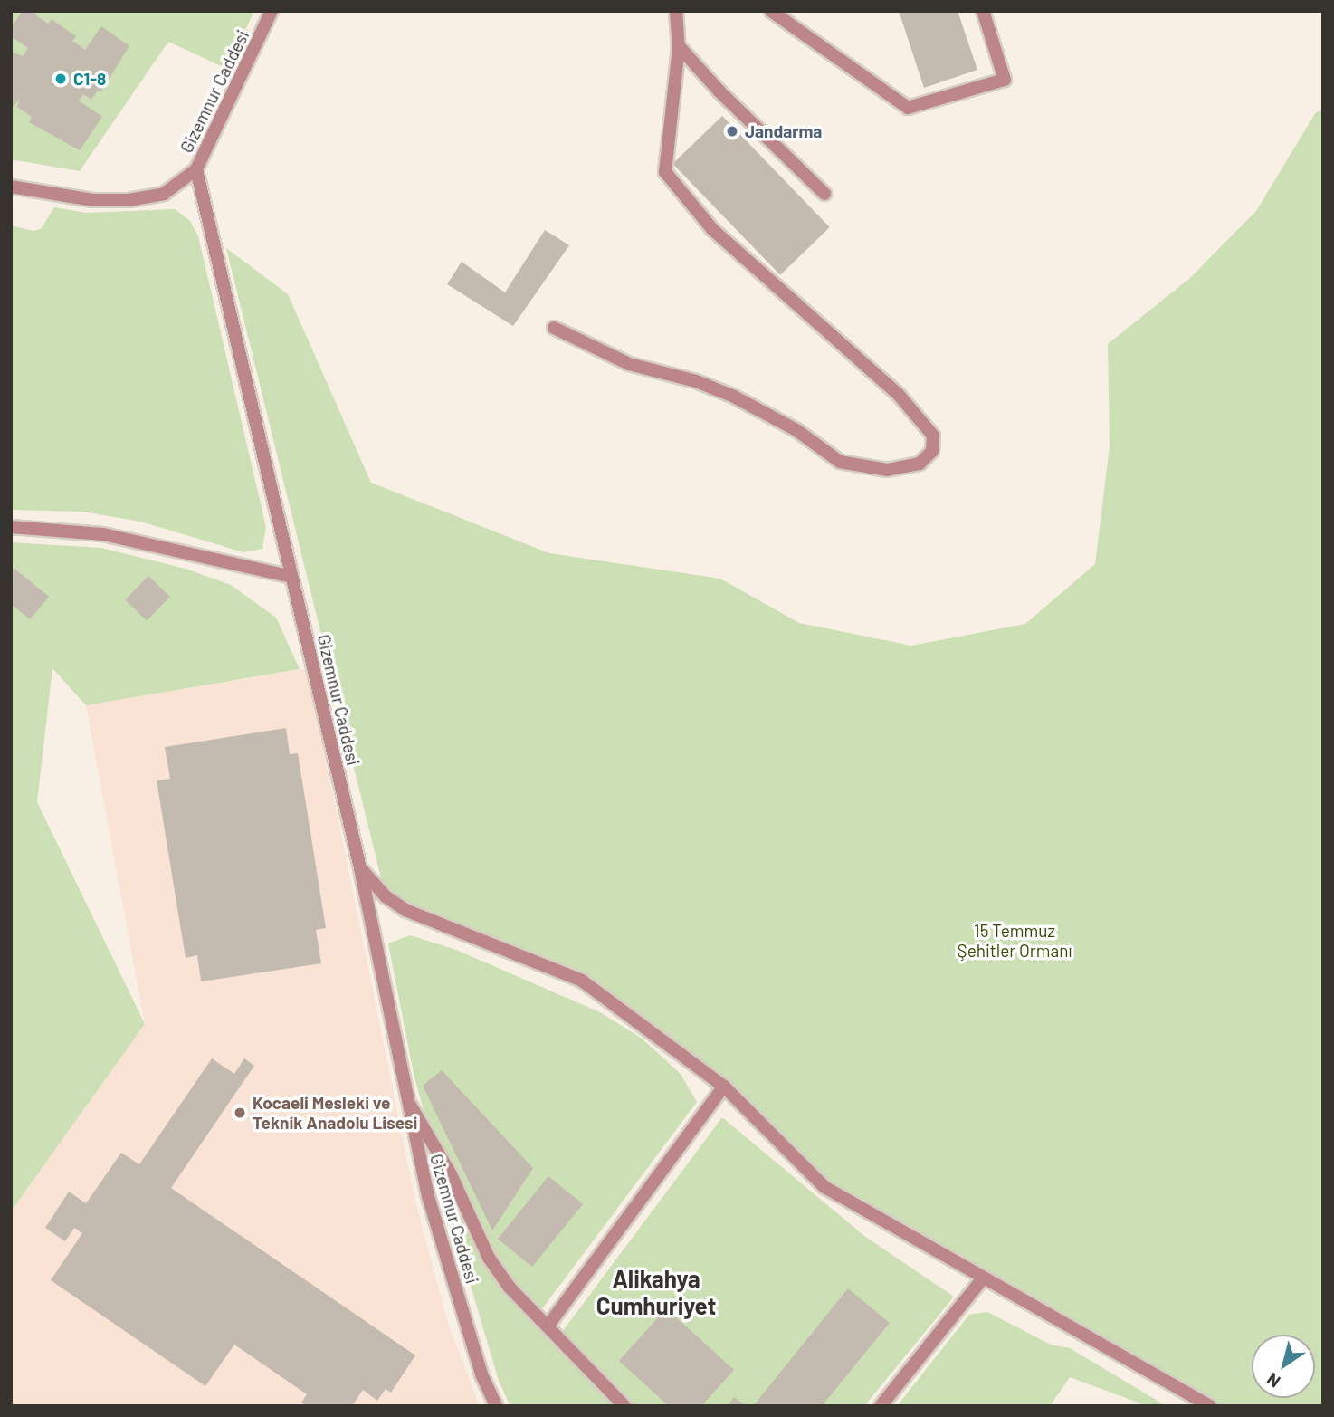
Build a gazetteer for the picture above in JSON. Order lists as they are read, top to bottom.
{
  "streets": {
    "street": ["Gizemnur Caddesi"]
  },
  "districts": ["Alikahya Cumhuriyet"],
  "parks": ["15 Temmuz Şehitler Ormanı"],
  "places": ["C1-8", "Jandarma", "Kocaeli Mesleki ve Teknik Anadolu Lisesi"],
  "north": "bottom left"
}
